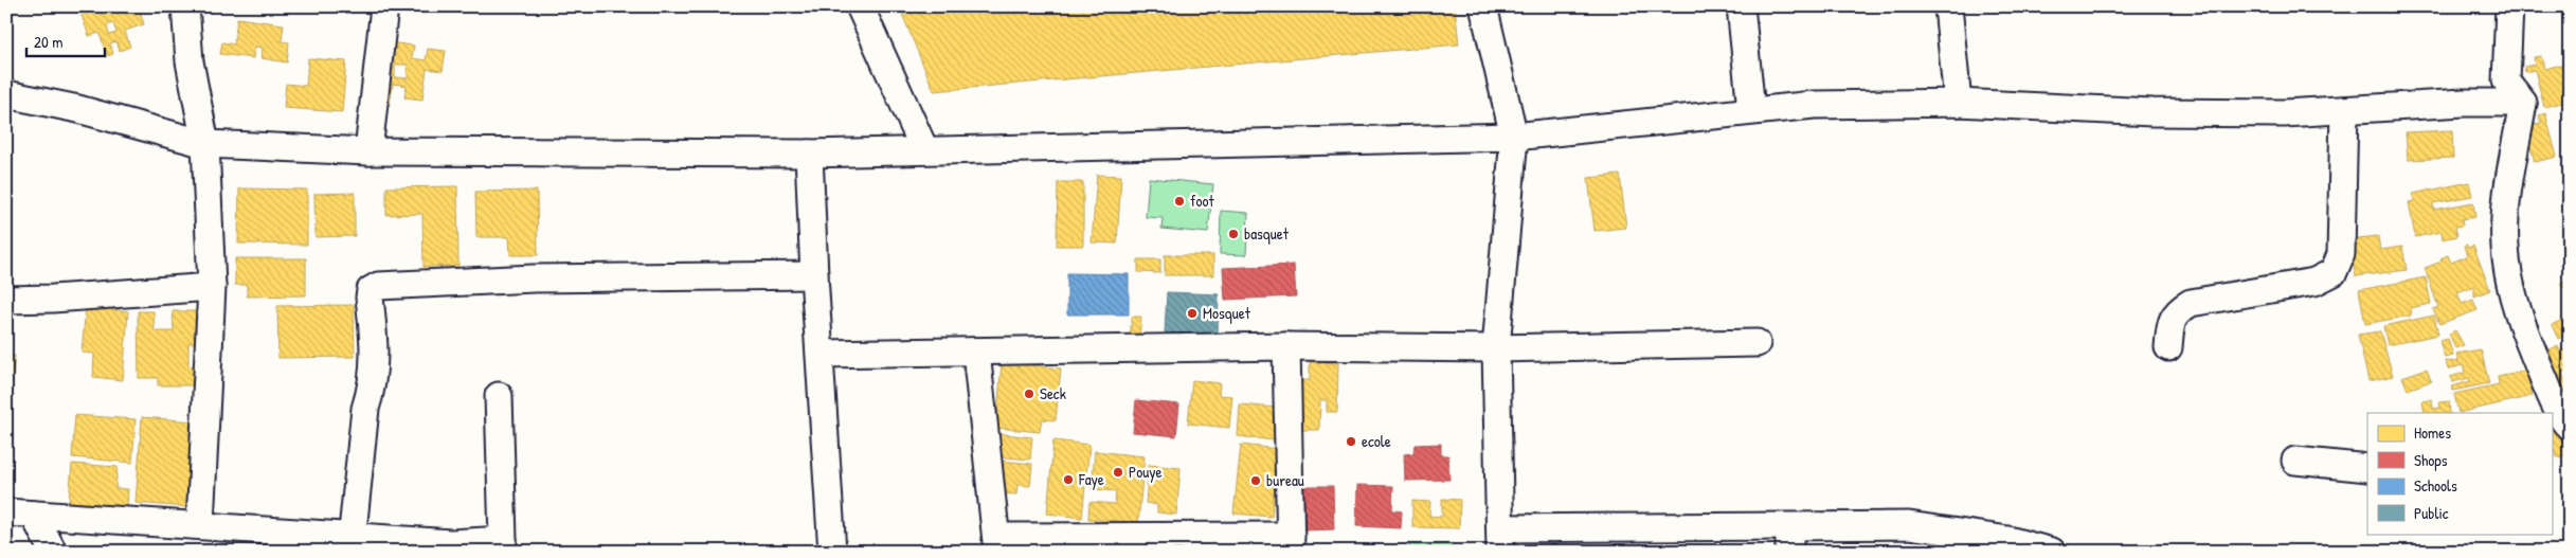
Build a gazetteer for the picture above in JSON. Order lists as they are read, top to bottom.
{
  "places": [
    "foot",
    "basquet",
    "Mosquet",
    "Seck",
    "ecole",
    "Pouye",
    "Faye",
    "bureau"
  ],
  "legend": [
    "Homes",
    "Shops",
    "Schools",
    "Public"
  ],
  "scale_bar": "20 m"
}
